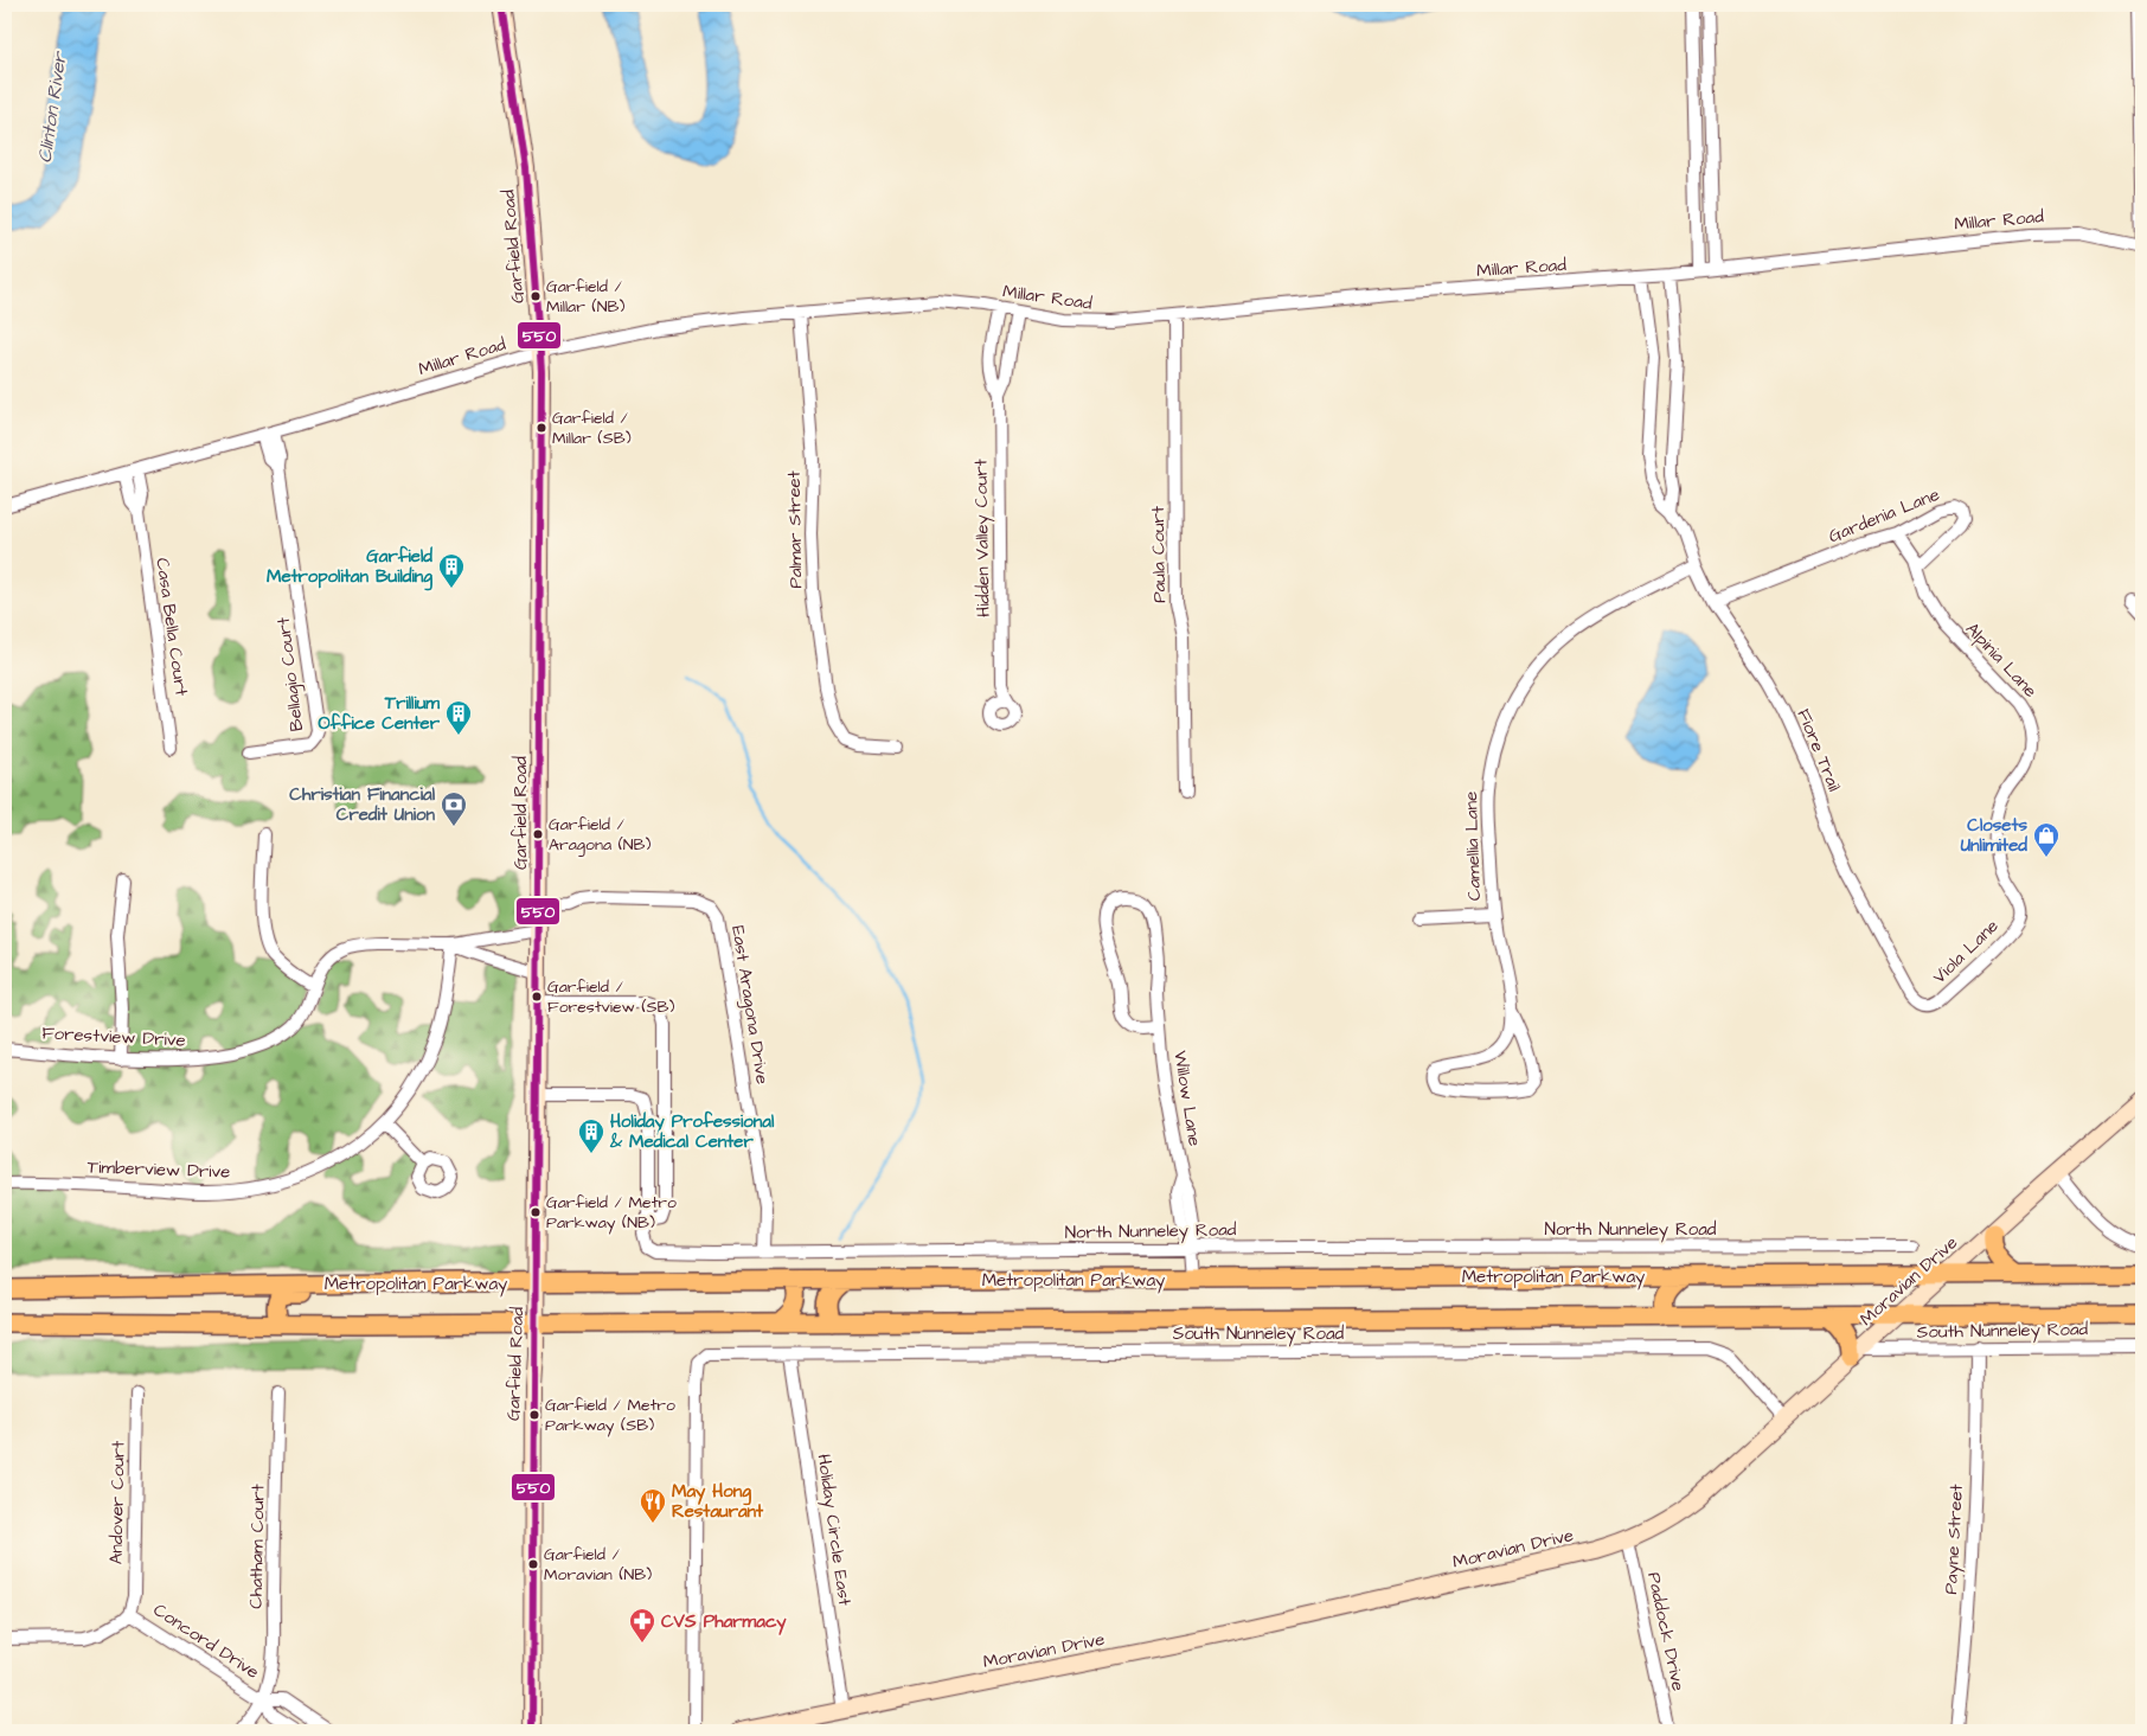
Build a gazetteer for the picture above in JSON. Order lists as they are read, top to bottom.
{
  "streets": {
    "main road": ["Garfield Road", "Metropolitan Parkway", "Moravian Drive"],
    "street": [
      "Millar Road",
      "Gardenia Lane",
      "Palmar Street",
      "Hidden Valley Court",
      "Paula Court",
      "Casa Bella Court",
      "Alpinia Lane",
      "Bellagio Court",
      "Fiore Trail",
      "Camellia Lane",
      "Viola Lane",
      "East Aragona Drive",
      "Forestview Drive",
      "Willow Lane",
      "Timberview Drive",
      "North Nunneley Road",
      "South Nunneley Road",
      "Andover Court",
      "Holiday Circle East",
      "Payne Street",
      "Chatham Court",
      "Paddock Drive",
      "Concord Drive"
    ]
  },
  "crossings": [
    ["Millar Road", "Garfield Road"],
    ["Millar Road", "Palmar Street"],
    ["Millar Road", "Hidden Valley Court"],
    ["Millar Road", "Paula Court"],
    ["Millar Road", "Casa Bella Court"],
    ["Millar Road", "Bellagio Court"],
    ["Millar Road", "Fiore Trail"],
    ["Garfield Road", "East Aragona Drive"],
    ["Garfield Road", "Forestview Drive"],
    ["Garfield Road", "North Nunneley Road"],
    ["Garfield Road", "Metropolitan Parkway"],
    ["Gardenia Lane", "Alpinia Lane"],
    ["Gardenia Lane", "Fiore Trail"],
    ["Alpinia Lane", "Viola Lane"],
    ["Fiore Trail", "Camellia Lane"],
    ["Fiore Trail", "Viola Lane"],
    ["East Aragona Drive", "North Nunneley Road"],
    ["Forestview Drive", "Timberview Drive"],
    ["Willow Lane", "North Nunneley Road"],
    ["Willow Lane", "Metropolitan Parkway"],
    ["Metropolitan Parkway", "Moravian Drive"],
    ["Moravian Drive", "South Nunneley Road"],
    ["Moravian Drive", "Holiday Circle East"],
    ["Moravian Drive", "Paddock Drive"],
    ["South Nunneley Road", "Holiday Circle East"],
    ["South Nunneley Road", "Payne Street"],
    ["Andover Court", "Concord Drive"],
    ["Chatham Court", "Concord Drive"]
  ],
  "water": ["Clinton River"],
  "places": {
    "other": [
      "Garfield / Millar (NB)",
      "Garfield / Millar (SB)",
      "Garfield / Aragona (NB)",
      "Garfield / Forestview (SB)",
      "Garfield / Metro Parkway (NB)",
      "Garfield / Metro Parkway (SB)",
      "Garfield / Moravian (NB)"
    ],
    "building": ["Garfield Metropolitan Building", "Trillium Office Center", "Holiday Professional & Medical Center"],
    "bank": ["Christian Financial Credit Union"],
    "shop": ["Closets Unlimited"],
    "restaurant": ["May Hong Restaurant"],
    "pharmacy": ["CVS Pharmacy"]
  },
  "lines": ["transit line 550"]
}
